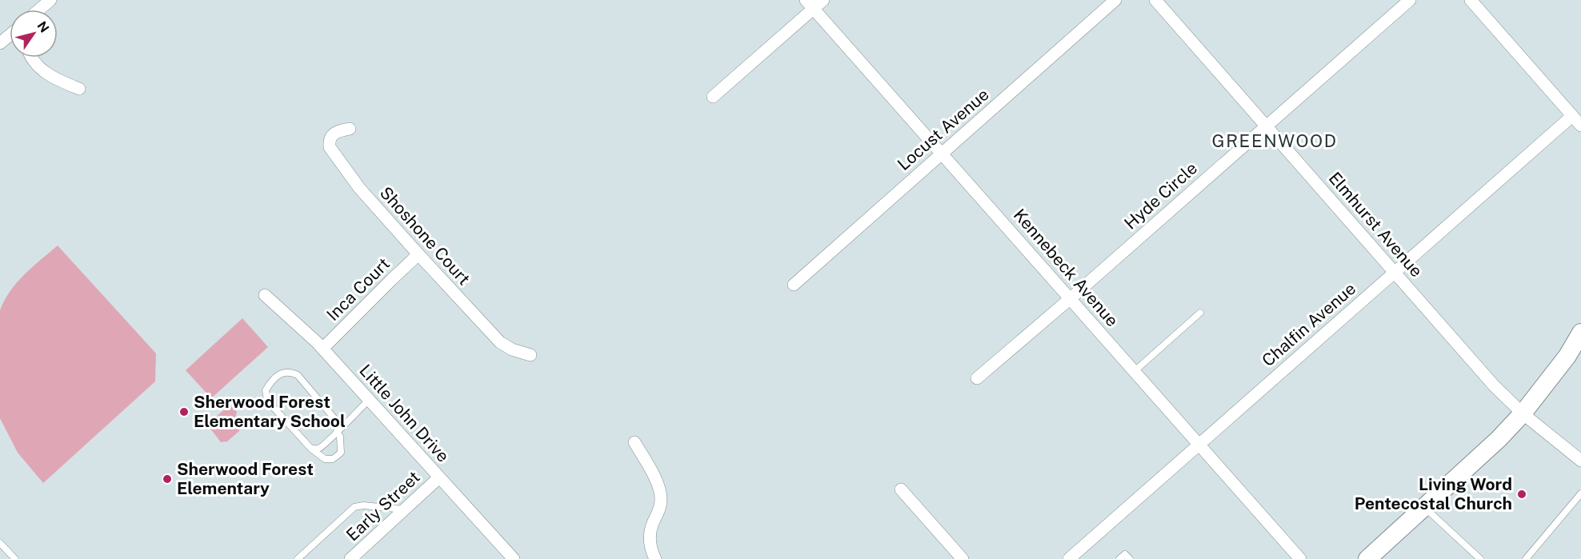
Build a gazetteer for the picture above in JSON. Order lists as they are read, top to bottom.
{
  "streets": {
    "street": [
      "Locust Avenue",
      "Hyde Circle",
      "Elmhurst Avenue",
      "Shoshone Court",
      "Kennebeck Avenue",
      "Inca Court",
      "Chalfin Avenue",
      "Little John Drive",
      "Early Street"
    ]
  },
  "crossings": [
    ["Locust Avenue", "Kennebeck Avenue"],
    ["Hyde Circle", "Elmhurst Avenue"],
    ["Hyde Circle", "Kennebeck Avenue"],
    ["Elmhurst Avenue", "Chalfin Avenue"],
    ["Shoshone Court", "Inca Court"],
    ["Kennebeck Avenue", "Chalfin Avenue"],
    ["Inca Court", "Little John Drive"],
    ["Little John Drive", "Early Street"]
  ],
  "districts": ["GREENWOOD"],
  "places": ["Sherwood Forest Elementary School", "Sherwood Forest Elementary", "Living Word Pentecostal Church"],
  "north": "top right"
}
